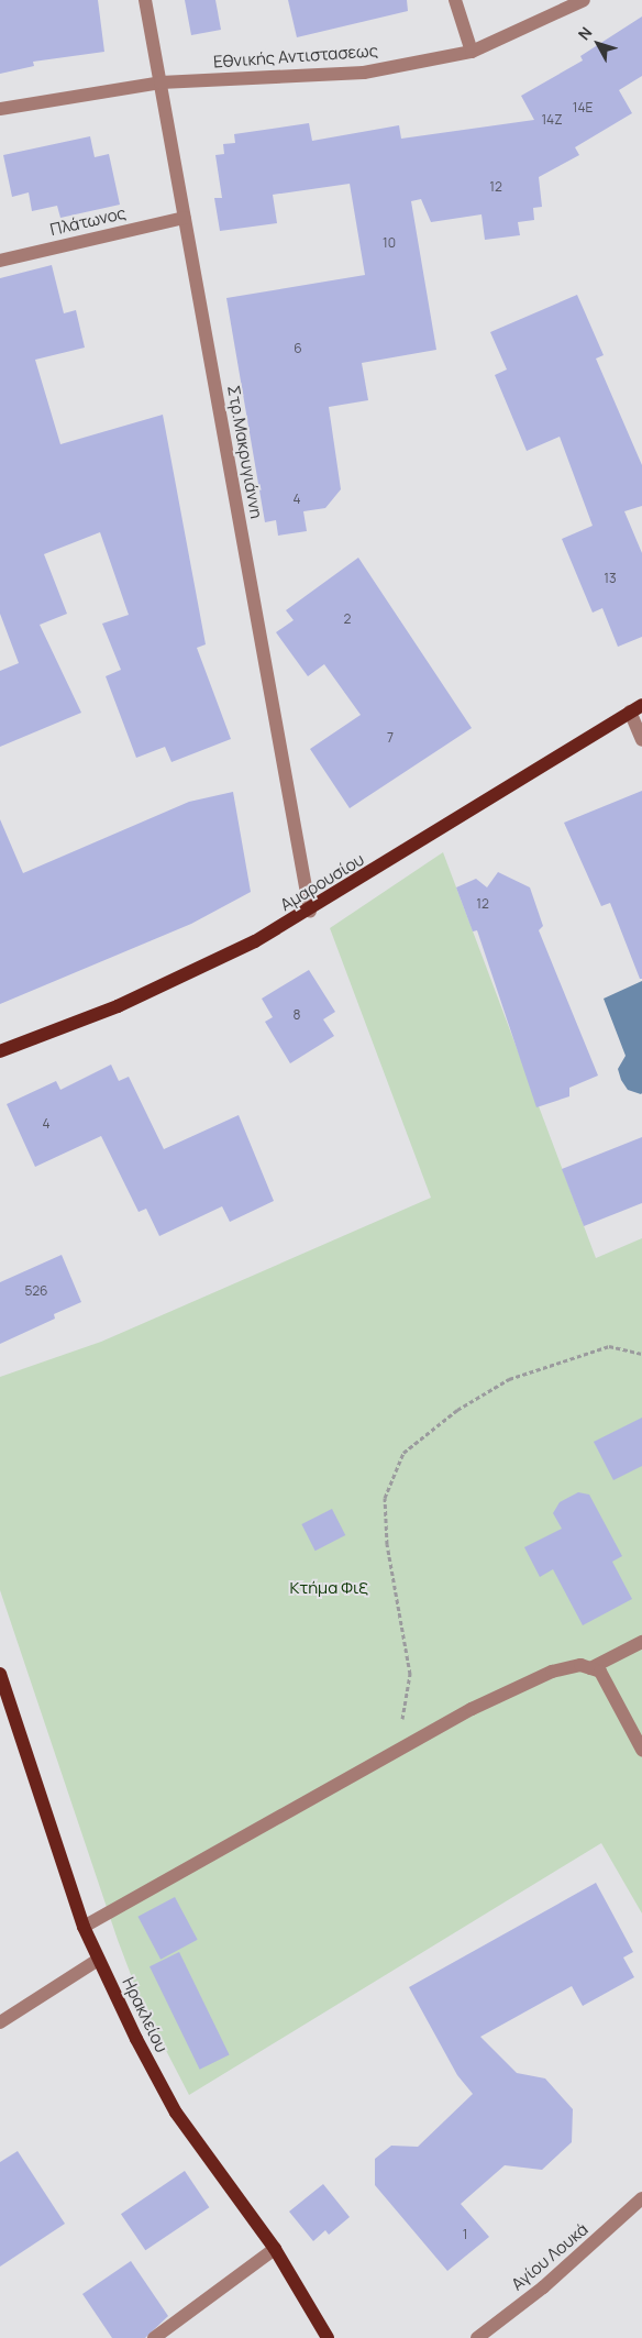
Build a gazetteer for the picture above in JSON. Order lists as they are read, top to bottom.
{
  "streets": {
    "main road": ["Αμαρουσίου", "Ηρακλείου"],
    "street": [
      "Εθνικής Αντιστασεως",
      "Πλάτωνος",
      "Στρ.Μακρυγιάννη",
      "Αγίου Λουκά"
    ]
  },
  "crossings": [
    ["Εθνικής Αντιστασεως", "Στρ.Μακρυγιάννη"],
    ["Πλάτωνος", "Στρ.Μακρυγιάννη"],
    ["Στρ.Μακρυγιάννη", "Αμαρουσίου"]
  ],
  "parks": ["Κτήμα Φιξ"],
  "house_numbers": [
    "14Ε",
    "14Ζ",
    "12",
    "10",
    "6",
    "4",
    "13",
    "2",
    "7",
    "12",
    "8",
    "4",
    "526",
    "1"
  ],
  "north": "top left"
}
